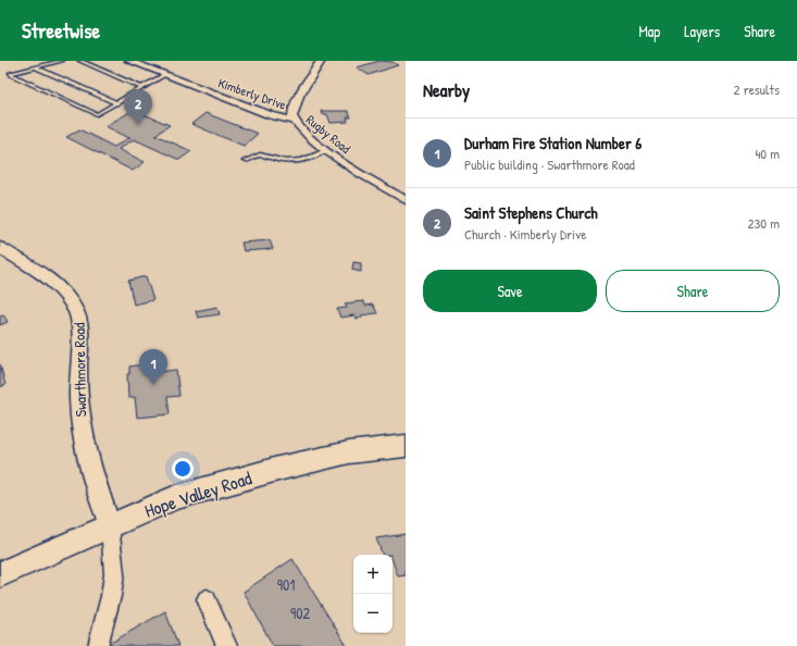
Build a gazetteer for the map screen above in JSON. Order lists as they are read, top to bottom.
{
  "streets": {
    "main road": ["Hope Valley Road"],
    "street": ["Kimberly Drive", "Rugby Road", "Swarthmore Road"]
  },
  "crossings": [
    ["Kimberly Drive", "Rugby Road"],
    ["Swarthmore Road", "Hope Valley Road"]
  ],
  "house_numbers": ["901", "902"],
  "page": {
    "header": "Streetwise",
    "nav": ["Map", "Layers", "Share"],
    "heading": ["Nearby", "2 results"],
    "pins": ["2", "1"],
    "list": [
      {
        "mark": "1",
        "name": "Durham Fire Station Number 6",
        "note": "Public building · Swarthmore Road",
        "value": "40 m"
      },
      {
        "mark": "2",
        "name": "Saint Stephens Church",
        "note": "Church · Kimberly Drive",
        "value": "230 m"
      }
    ],
    "buttons": ["Save", "Share"],
    "map_buttons": ["+", "−"]
  }
}
